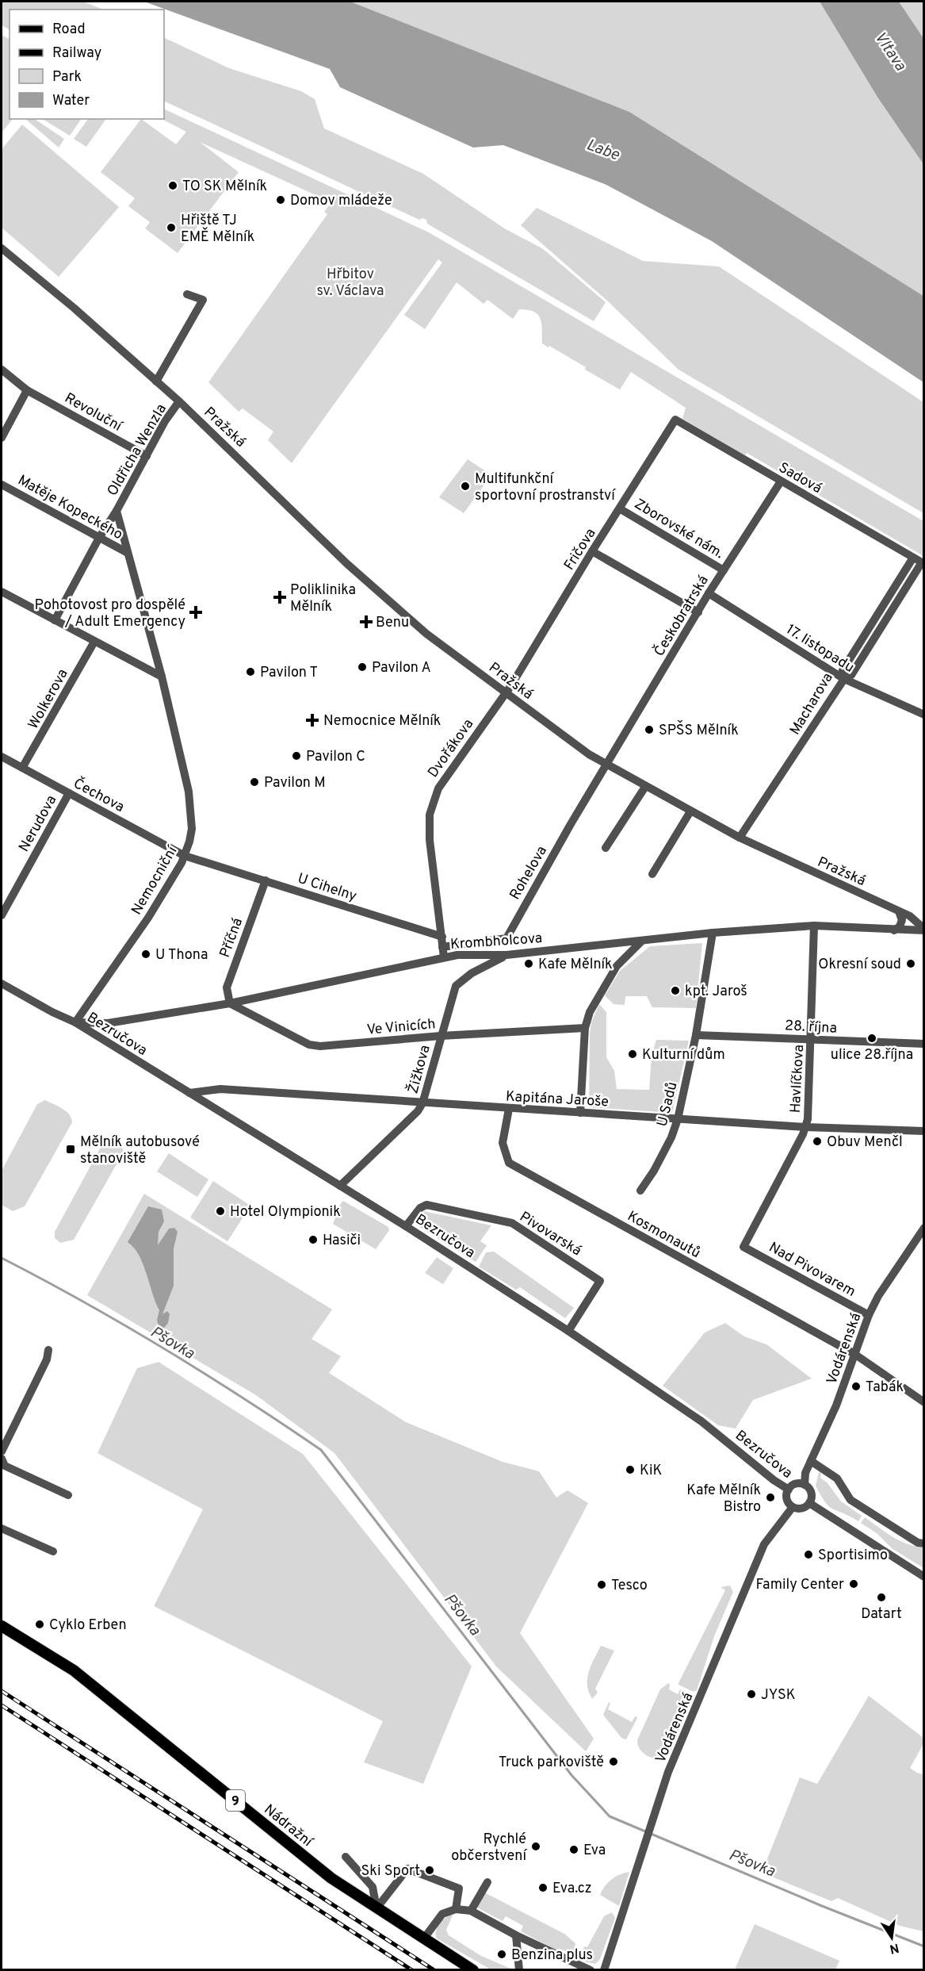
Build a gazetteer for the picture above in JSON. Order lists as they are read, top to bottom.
{
  "streets": {
    "main road": ["9", "Nádražní"],
    "street": [
      "Revoluční",
      "Pražská",
      "Oldřicha Wenzla",
      "Sadová",
      "Matěje Kopeckého",
      "Zborovské nám.",
      "Fričova",
      "Českobratrská",
      "17. listopadu",
      "Wolkerova",
      "Macharova",
      "Dvořákova",
      "Čechova",
      "Nerudova",
      "Rohelova",
      "Nemocniční",
      "U Cihelny",
      "Příčná",
      "Krombholcova",
      "Ve Vinicích",
      "28. října",
      "Bezručova",
      "Žižkova",
      "Havlíčkova",
      "Kapitána Jaroše",
      "U Sadů",
      "Pivovarská",
      "Kosmonautů",
      "Nad Pivovarem",
      "Vodárenská"
    ]
  },
  "crossings": [
    ["Revoluční", "Oldřicha Wenzla"],
    ["Pražská", "Oldřicha Wenzla"],
    ["Pražská", "Fričova"],
    ["Pražská", "Českobratrská"],
    ["Pražská", "Macharova"],
    ["Pražská", "Dvořákova"],
    ["Pražská", "Rohelova"],
    ["Pražská", "Krombholcova"],
    ["Oldřicha Wenzla", "Matěje Kopeckého"],
    ["Oldřicha Wenzla", "Nemocniční"],
    ["Sadová", "Fričova"],
    ["Sadová", "Českobratrská"],
    ["Sadová", "17. listopadu"],
    ["Sadová", "Macharova"],
    ["Zborovské nám.", "Fričova"],
    ["Zborovské nám.", "Českobratrská"],
    ["Fričova", "Dvořákova"],
    ["Českobratrská", "17. listopadu"],
    ["Českobratrská", "Rohelova"],
    ["17. listopadu", "Macharova"],
    ["Wolkerova", "Čechova"],
    ["Dvořákova", "U Cihelny"],
    ["Čechova", "Nerudova"],
    ["Čechova", "Nemocniční"],
    ["Čechova", "U Cihelny"],
    ["Nemocniční", "U Cihelny"],
    ["Nemocniční", "Krombholcova"],
    ["Nemocniční", "Bezručova"],
    ["U Cihelny", "Příčná"],
    ["Příčná", "Krombholcova"],
    ["Příčná", "Ve Vinicích"],
    ["Krombholcova", "Ve Vinicích"],
    ["Krombholcova", "Bezručova"],
    ["Krombholcova", "Žižkova"],
    ["Krombholcova", "Havlíčkova"],
    ["Krombholcova", "U Sadů"],
    ["Ve Vinicích", "Žižkova"],
    ["28. října", "Havlíčkova"],
    ["28. října", "U Sadů"],
    ["Bezručova", "Žižkova"],
    ["Bezručova", "Kapitána Jaroše"],
    ["Bezručova", "Pivovarská"],
    ["Bezručova", "Vodárenská"],
    ["Žižkova", "Kapitána Jaroše"],
    ["Havlíčkova", "Kapitána Jaroše"],
    ["Havlíčkova", "Nad Pivovarem"],
    ["Kapitána Jaroše", "U Sadů"],
    ["Kapitána Jaroše", "Kosmonautů"],
    ["Kosmonautů", "Vodárenská"],
    ["Nad Pivovarem", "Vodárenská"]
  ],
  "water": ["Vltava", "Labe", "Pšovka"],
  "parks": ["Hřbitov sv. Václava"],
  "places": {
    "other": [
      "TO SK Mělník",
      "Domov mládeže",
      "Hřiště TJ EMĚ Mělník",
      "Multifunkční sportovní prostranství",
      "Pavilon A",
      "Pavilon T",
      "SPŠS Mělník",
      "Pavilon C",
      "Pavilon M",
      "U Thona",
      "Kafe Mělník",
      "Okresní soud",
      "kpt. Jaroš",
      "ulice 28.října",
      "Kulturní dům",
      "Obuv Menčl",
      "Hotel Olympionik",
      "Hasiči",
      "Tabák",
      "KiK",
      "Kafe Mělník Bistro",
      "Sportisimo",
      "Family Center",
      "Tesco",
      "Datart",
      "Cyklo Erben",
      "JYSK",
      "Truck parkoviště",
      "Rychlé občerstvení",
      "Eva",
      "Ski Sport",
      "Eva.cz",
      "Benzina plus"
    ],
    "health": [
      "Poliklinika Mělník",
      "Pohotovost pro dospělé / Adult Emergency",
      "Benu",
      "Nemocnice Mělník"
    ],
    "transit": ["Mělník autobusové stanoviště"]
  },
  "legend": [
    "Road",
    "Railway",
    "Park",
    "Water"
  ],
  "north": "bottom"
}
